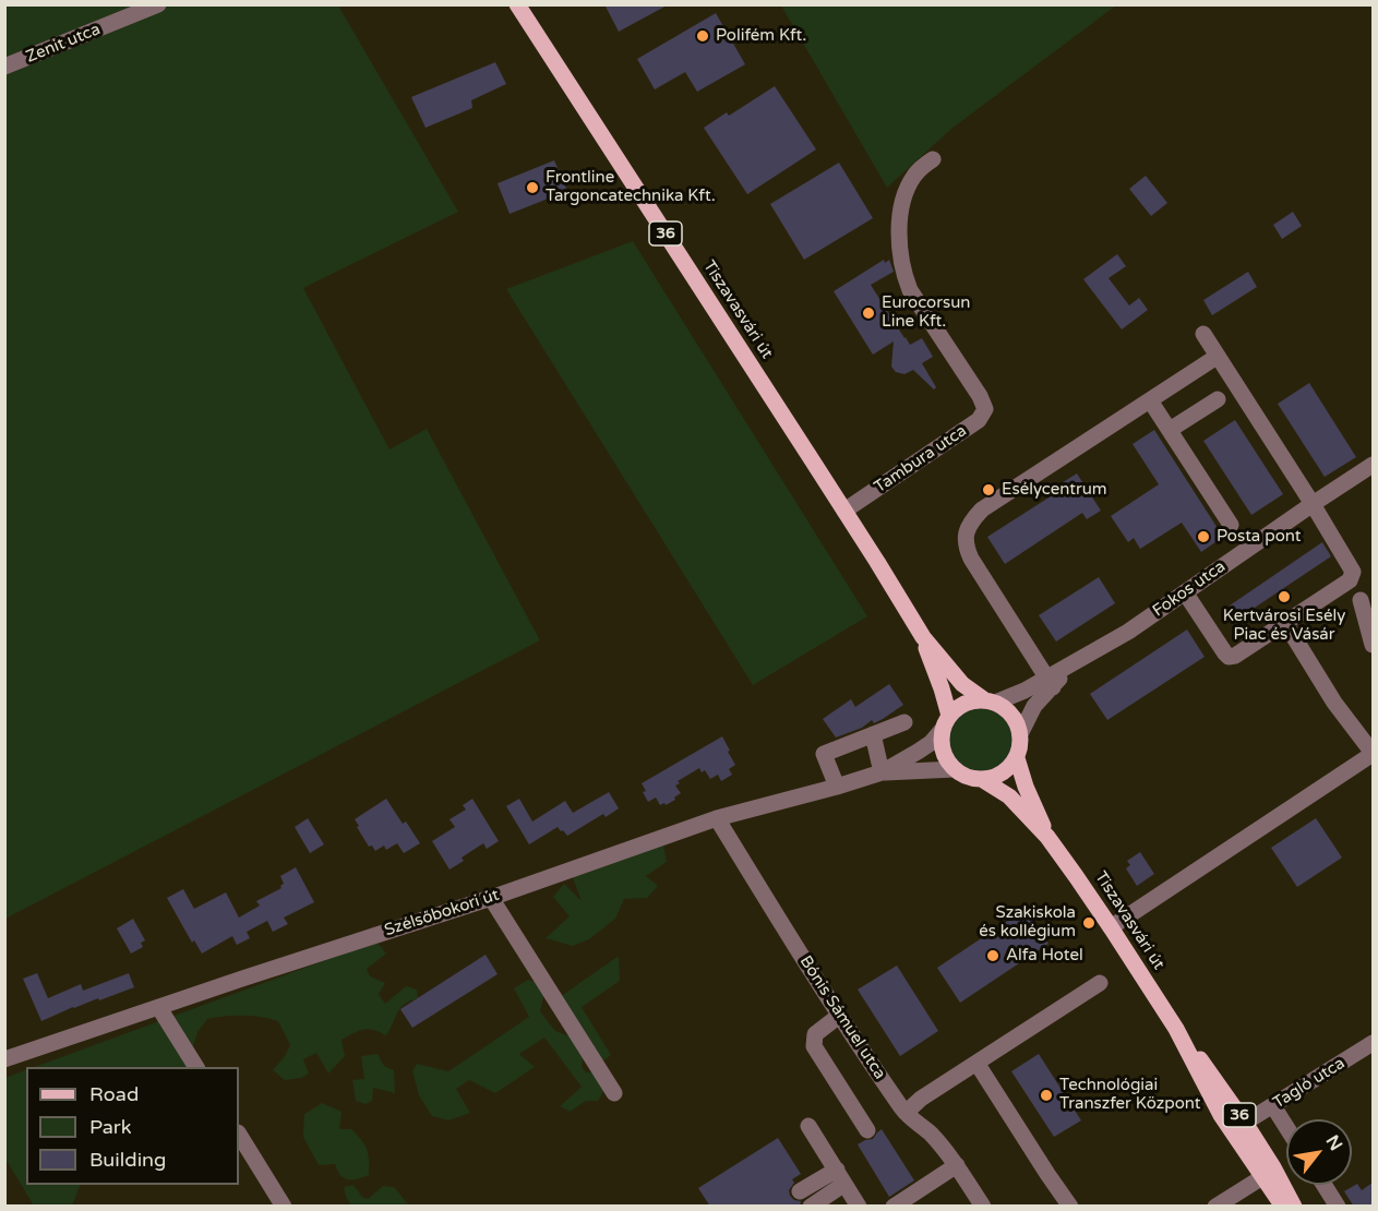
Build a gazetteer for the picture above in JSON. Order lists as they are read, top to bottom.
{
  "streets": {
    "main road": ["36", "Tiszavasvári út"],
    "street": [
      "Zenit utca",
      "Tambura utca",
      "Fokos utca",
      "Szélsőbokori út",
      "Bónis Sámuel utca",
      "Tagló utca"
    ]
  },
  "crossings": [
    ["36", "Tiszavasvári út"],
    ["36", "Fokos utca"],
    ["Tiszavasvári út", "Tambura utca"],
    ["Tiszavasvári út", "Tagló utca"],
    ["Szélsőbokori út", "Bónis Sámuel utca"]
  ],
  "places": [
    "Polifém Kft.",
    "Frontline Targoncatechnika Kft.",
    "Eurocorsun Line Kft.",
    "Esélycentrum",
    "Posta pont",
    "Kertvárosi Esély Piac és Vásár",
    "Szakiskola és kollégium",
    "Alfa Hotel",
    "Technológiai Transzfer Központ"
  ],
  "legend": ["Road", "Park", "Building"],
  "north": "top right"
}
